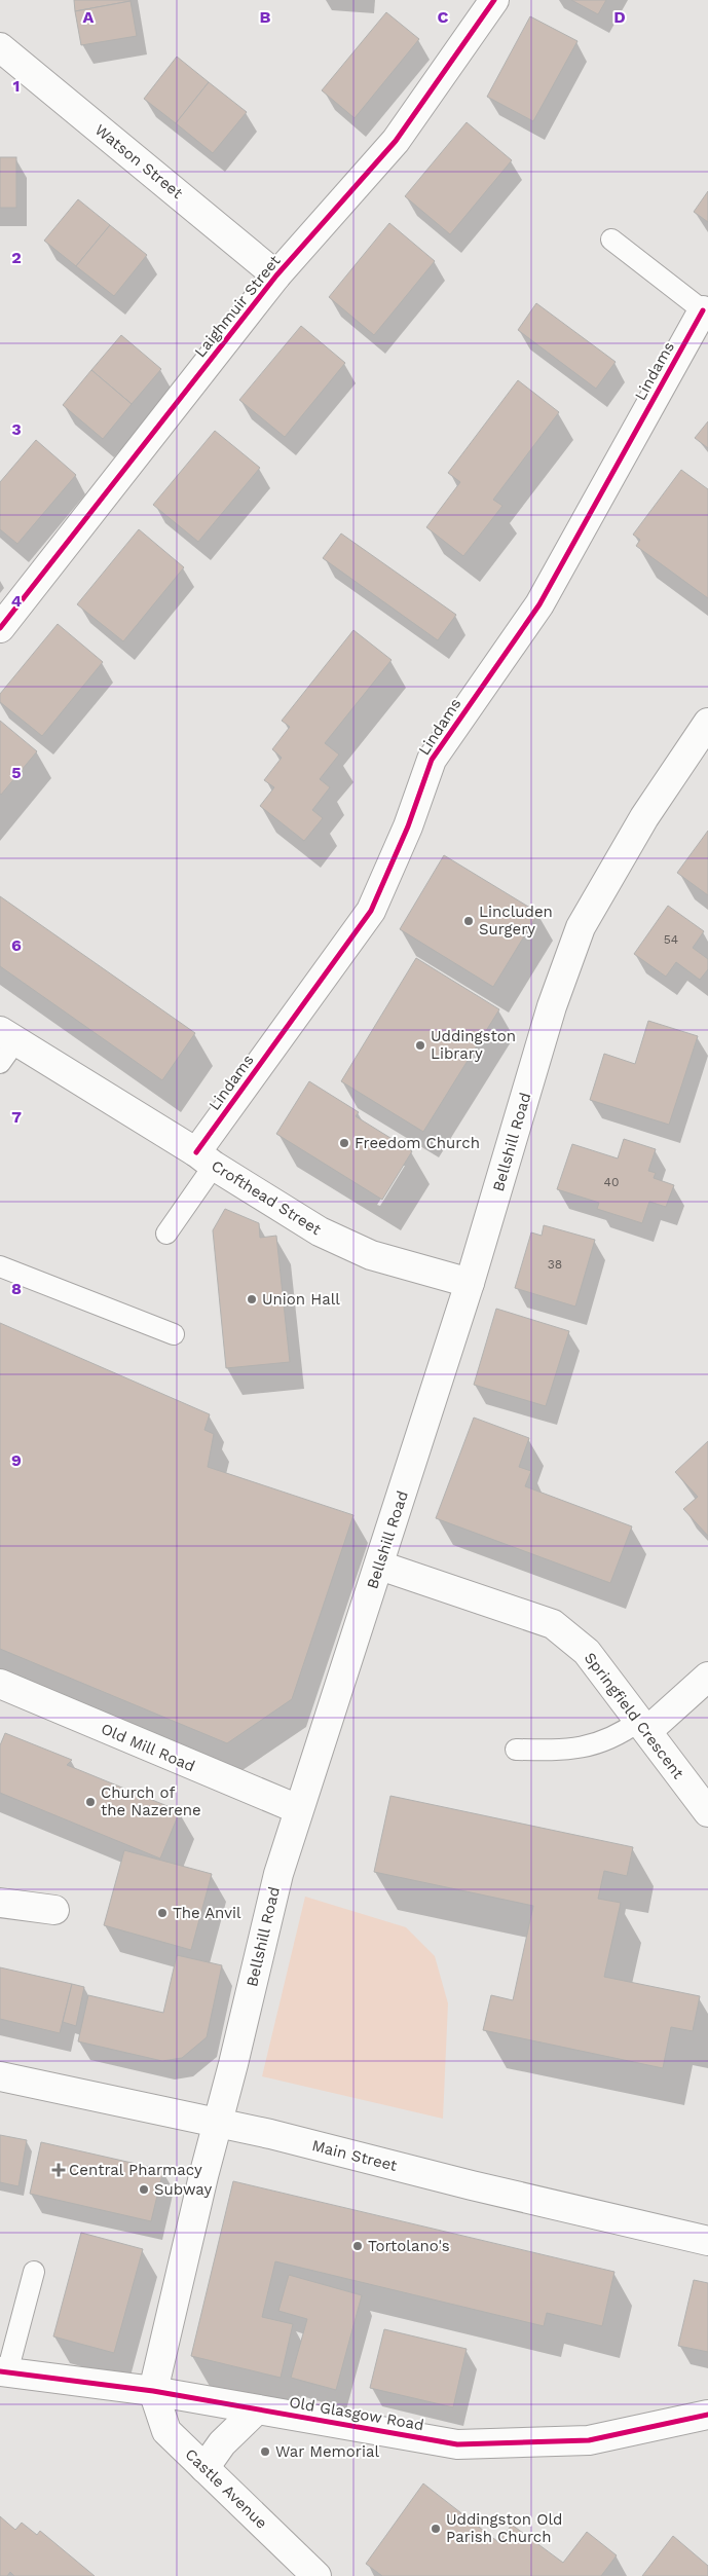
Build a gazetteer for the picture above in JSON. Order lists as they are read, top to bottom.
{
  "streets": {
    "street": [
      "Watson Street",
      "Laighmuir Street",
      "Lindams",
      "Bellshill Road",
      "Crofthead Street",
      "Springfield Crescent",
      "Old Mill Road",
      "Main Street",
      "Old Glasgow Road",
      "Castle Avenue"
    ]
  },
  "crossings": [
    ["Watson Street", "Laighmuir Street"],
    ["Lindams", "Crofthead Street"],
    ["Bellshill Road", "Crofthead Street"],
    ["Bellshill Road", "Springfield Crescent"],
    ["Bellshill Road", "Old Mill Road"],
    ["Bellshill Road", "Main Street"],
    ["Bellshill Road", "Old Glasgow Road"],
    ["Bellshill Road", "Castle Avenue"],
    ["Old Glasgow Road", "Castle Avenue"]
  ],
  "places": {
    "other": [
      "Lincluden Surgery",
      "Uddingston Library",
      "Freedom Church",
      "Union Hall",
      "Church of the Nazerene",
      "The Anvil",
      "Subway",
      "Tortolano's",
      "War Memorial",
      "Uddingston Old Parish Church"
    ],
    "health": ["Central Pharmacy"]
  },
  "house_numbers": ["54", "40", "38"],
  "grid": {
    "columns": [
      "A",
      "B",
      "C",
      "D"
    ],
    "rows": [
      "1",
      "2",
      "3",
      "4",
      "5",
      "6",
      "7",
      "8",
      "9"
    ]
  }
}
